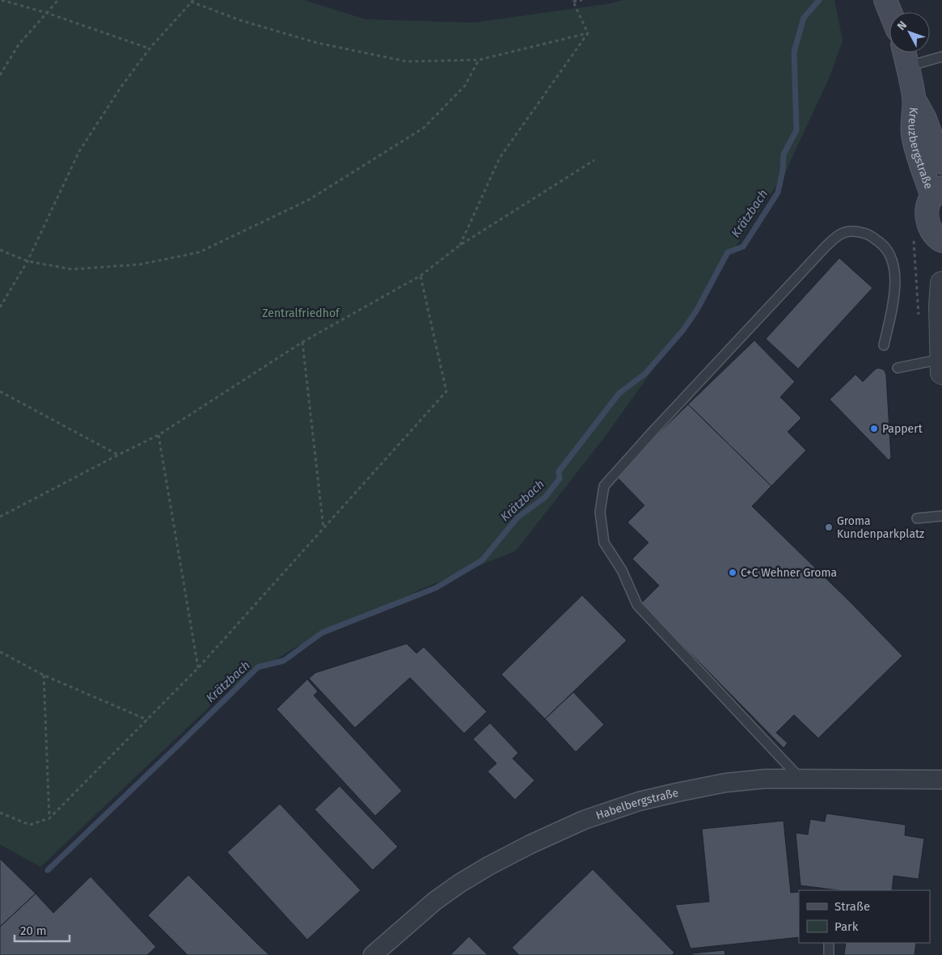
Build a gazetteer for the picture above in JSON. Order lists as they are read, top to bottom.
{
  "streets": {
    "main road": ["Kreuzbergstraße"],
    "street": ["Habelbergstraße"]
  },
  "water": ["Krätzbach"],
  "parks": ["Zentralfriedhof"],
  "places": ["Pappert", "Groma Kundenparkplatz", "C+C Wehner Groma"],
  "legend": ["Straße", "Park"],
  "scale_bar": "20 m",
  "north": "top left"
}
